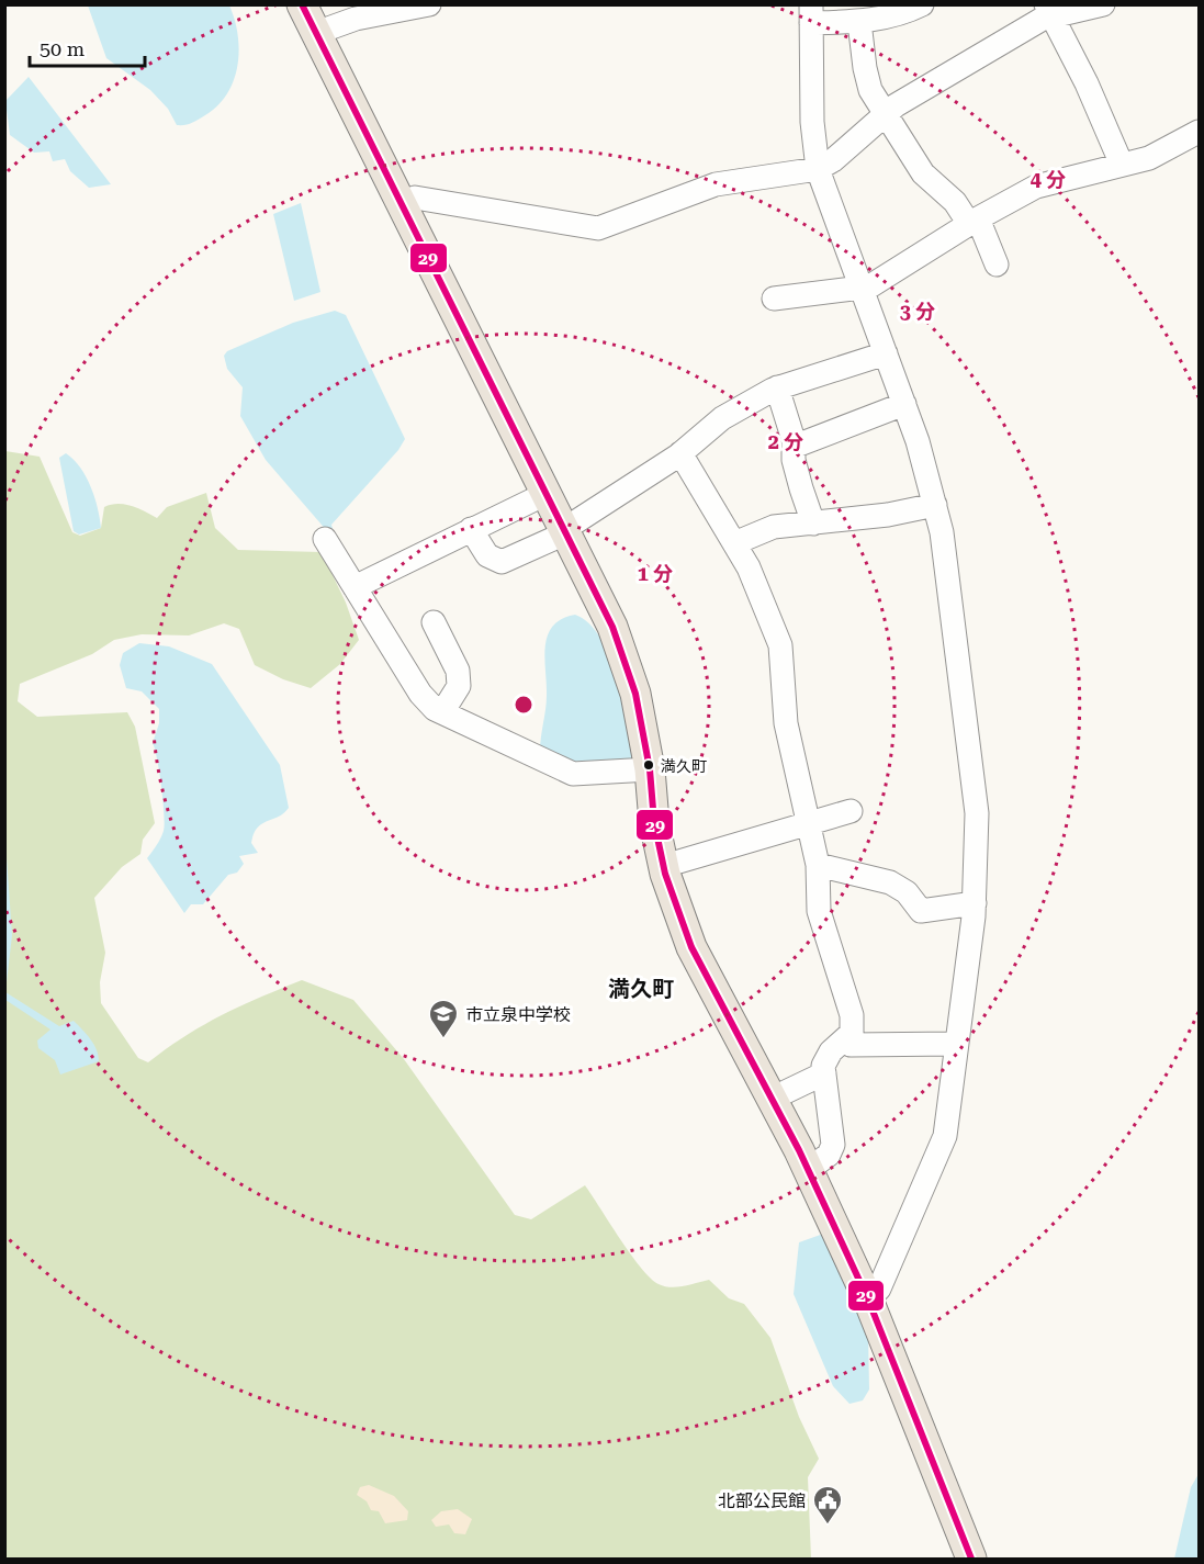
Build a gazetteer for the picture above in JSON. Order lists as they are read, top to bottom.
{
  "districts": ["満久町"],
  "places": {
    "other": ["満久町"],
    "school or university": ["市立泉中学校"],
    "public building": ["北部公民館"]
  },
  "lines": ["transit line 29"],
  "scale_bar": "50 m",
  "rings": [
    "4 分",
    "3 分",
    "2 分",
    "1 分"
  ]
}
